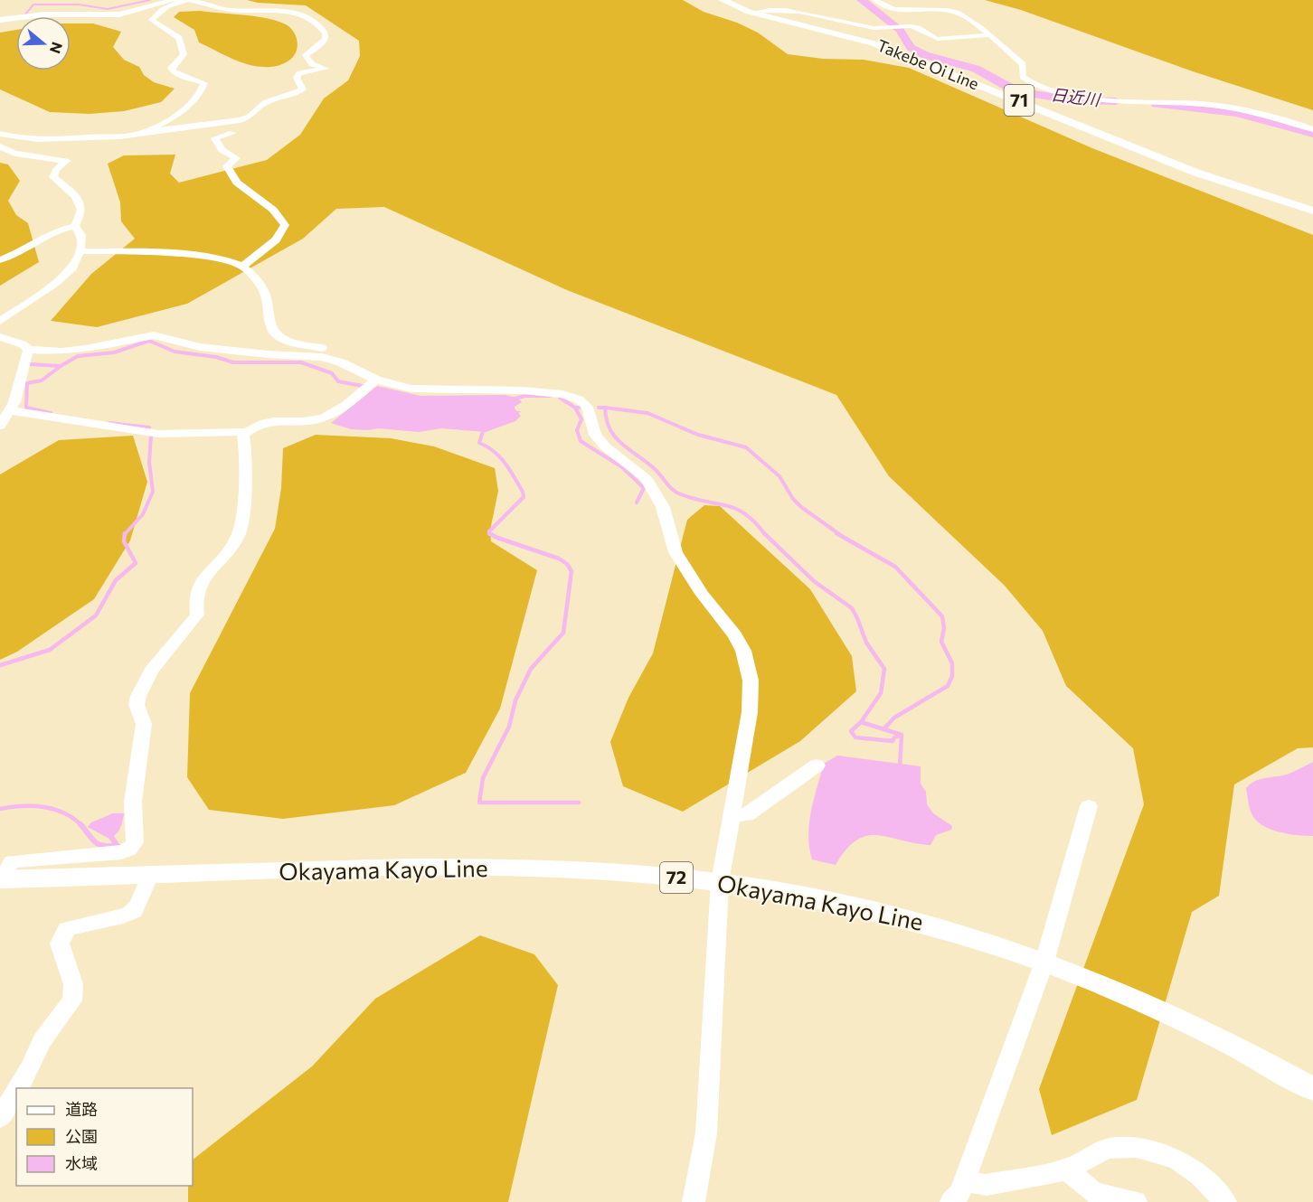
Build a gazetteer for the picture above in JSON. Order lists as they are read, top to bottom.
{
  "streets": {
    "main road": [
      "Takebe Oi Line",
      "71",
      "Okayama Kayo Line",
      "72"
    ]
  },
  "water": ["日近川"],
  "legend": ["道路", "公園", "水域"],
  "north": "right"
}
